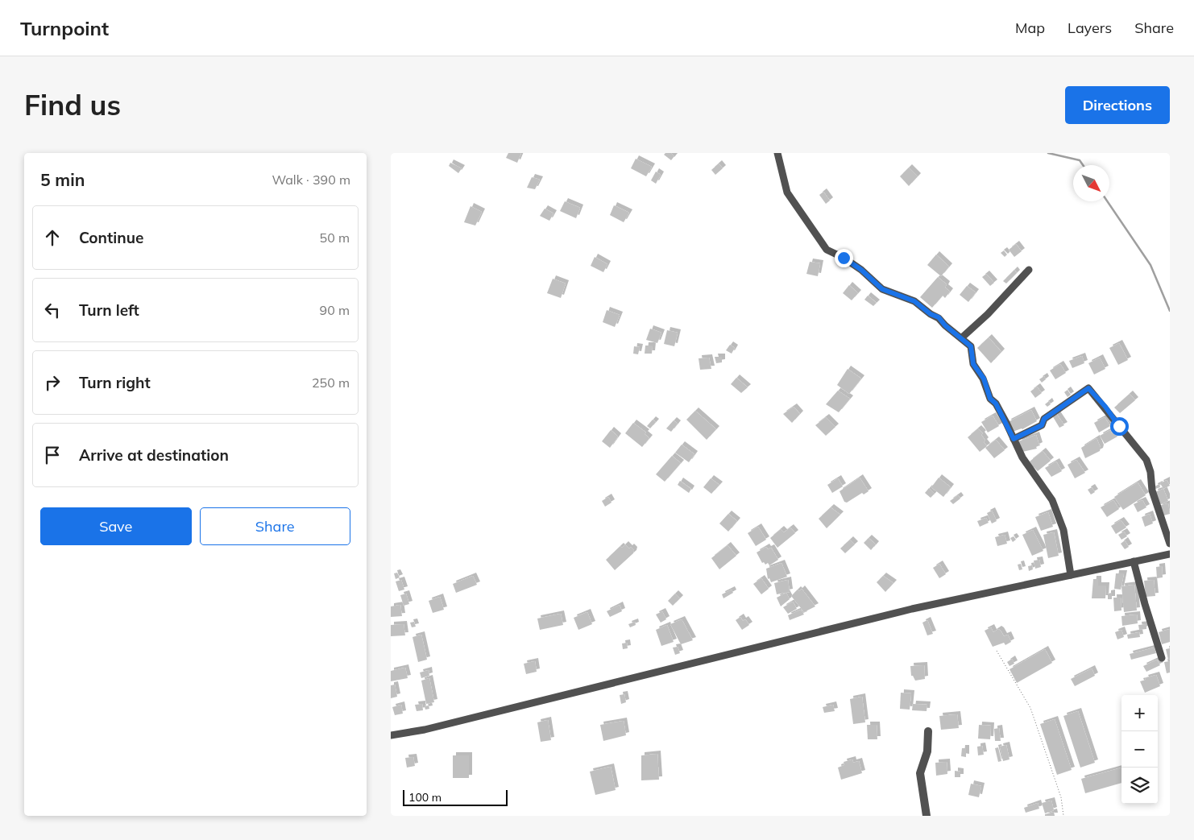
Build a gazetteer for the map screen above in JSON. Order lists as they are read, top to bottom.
{
  "scale_bar": "100 m",
  "north": "bottom right",
  "page": {
    "header": "Turnpoint",
    "nav": ["Map", "Layers", "Share"],
    "buttons": [
      "Directions",
      ["Save", "Share"]
    ],
    "title": "Find us",
    "heading": ["5 min", "Walk · 390 m"],
    "list": [
      ["Continue", "50 m"],
      ["Turn left", "90 m"],
      ["Turn right", "250 m"],
      "Arrive at destination"
    ],
    "map_buttons": ["+", "−"],
    "scale": "100 m"
  }
}
